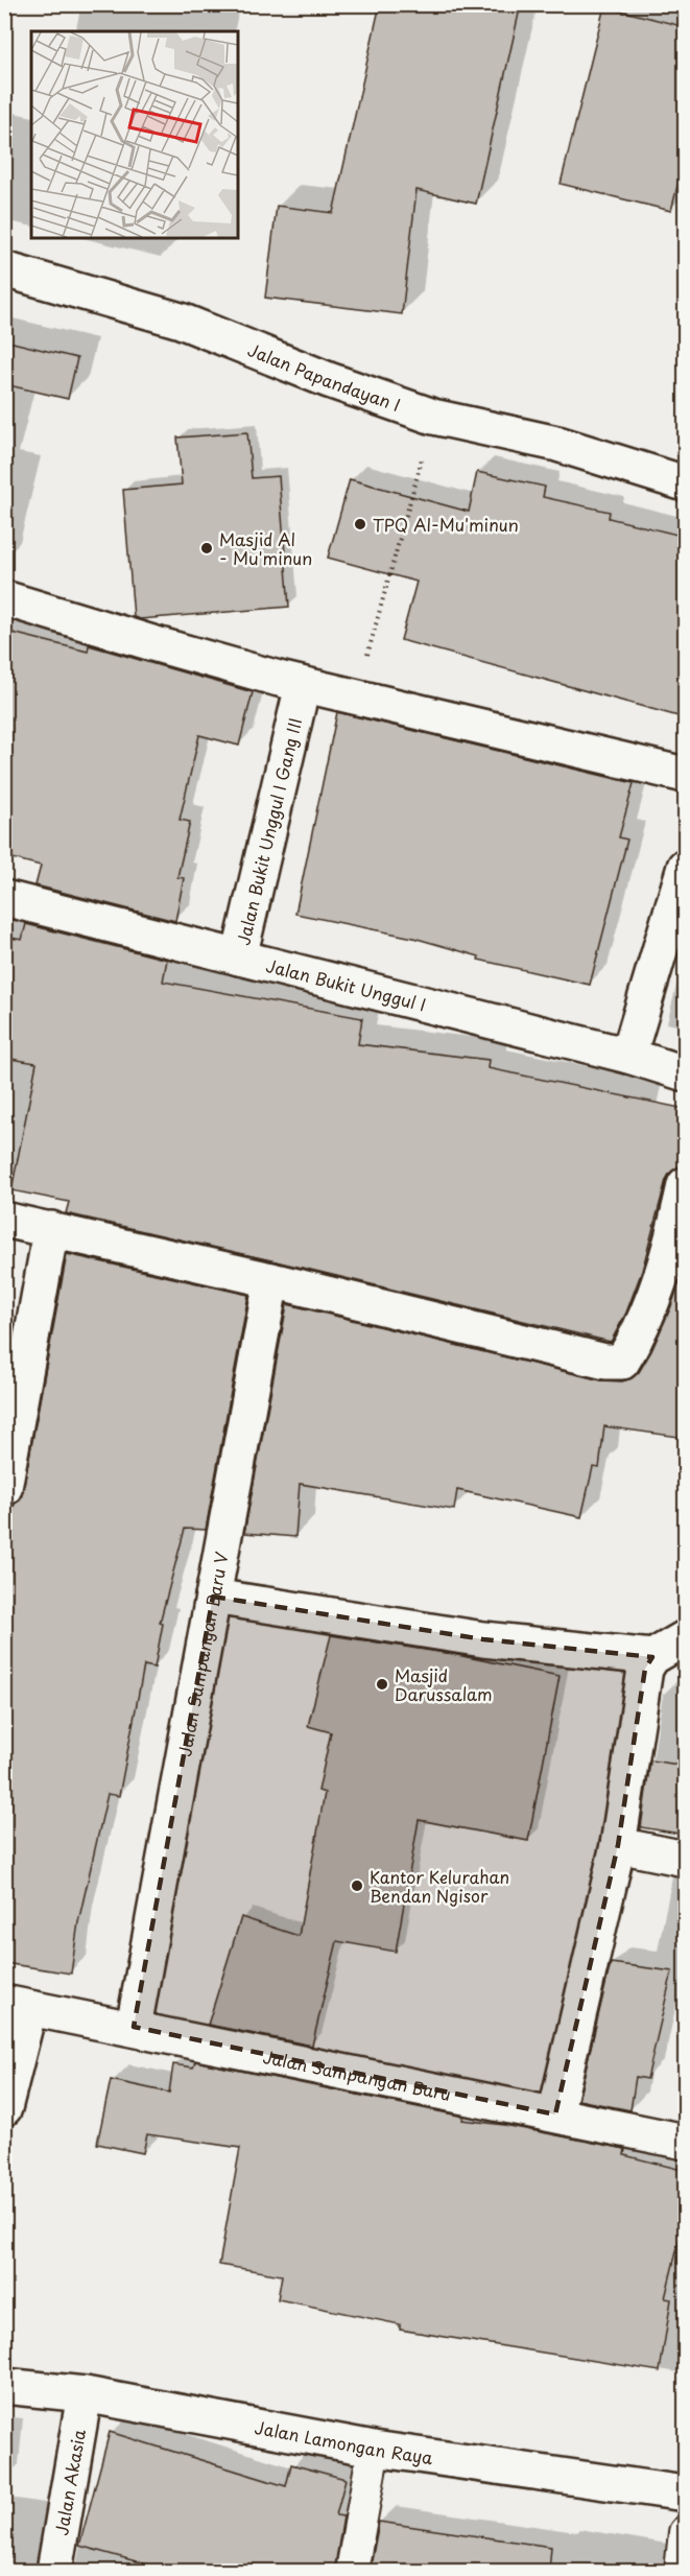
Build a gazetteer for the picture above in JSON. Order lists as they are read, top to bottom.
{
  "streets": {
    "street": [
      "Jalan Papandayan I",
      "Jalan Bukit Unggul I Gang III",
      "Jalan Bukit Unggul I",
      "Jalan Sampangan Baru V",
      "Jalan Sampangan Baru",
      "Jalan Lamongan Raya",
      "Jalan Akasia"
    ]
  },
  "crossings": [
    ["Jalan Bukit Unggul I Gang III", "Jalan Bukit Unggul I"],
    ["Jalan Sampangan Baru V", "Jalan Sampangan Baru"],
    ["Jalan Lamongan Raya", "Jalan Akasia"]
  ],
  "places": [
    "TPQ Al-Mu'minun",
    "Masjid Al - Mu'minun",
    "Masjid Darussalam",
    "Kantor Kelurahan Bendan Ngisor"
  ]
}
